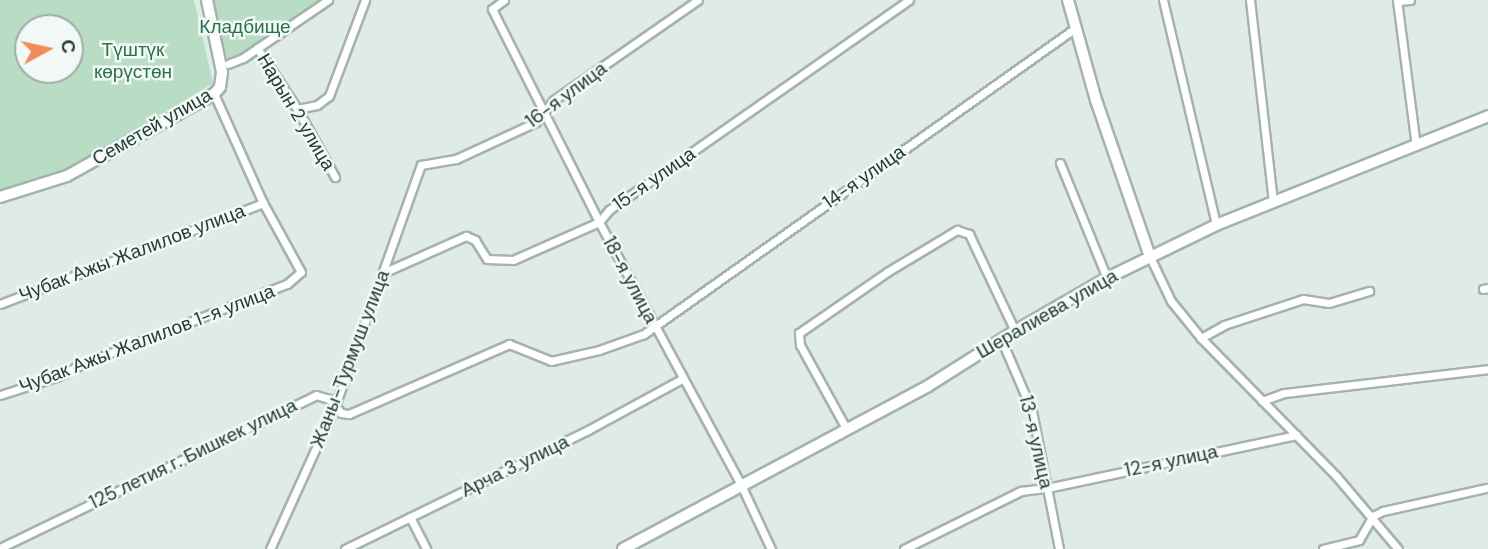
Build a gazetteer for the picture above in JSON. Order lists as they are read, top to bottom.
{
  "streets": {
    "street": [
      "16-я улица",
      "Нарын 2 улица",
      "Семетей улица",
      "14-я улица",
      "15-я улица",
      "Чубак Ажы Жалилов улица",
      "18-я улица",
      "Шералиева улица",
      "Чубак Ажы Жалилов 1-я улица",
      "Жаны-Турмуш улица",
      "13-я улица",
      "125 летия г. Бишкек улица",
      "12-я улица",
      "Арча 3 улица"
    ]
  },
  "crossings": [
    ["16-я улица", "18-я улица"],
    ["16-я улица", "Жаны-Турмуш улица"],
    ["Семетей улица", "Чубак Ажы Жалилов 1-я улица"],
    ["14-я улица", "18-я улица"],
    ["14-я улица", "125 летия г. Бишкек улица"],
    ["15-я улица", "18-я улица"],
    ["15-я улица", "Жаны-Турмуш улица"],
    ["Чубак Ажы Жалилов улица", "Чубак Ажы Жалилов 1-я улица"],
    ["18-я улица", "Шералиева улица"],
    ["18-я улица", "125 летия г. Бишкек улица"],
    ["18-я улица", "Арча 3 улица"],
    ["Шералиева улица", "13-я улица"],
    ["Жаны-Турмуш улица", "125 летия г. Бишкек улица"],
    ["13-я улица", "12-я улица"]
  ],
  "parks": ["Кладбище", "Түштүк көрүстөн"],
  "north": "right"
}
